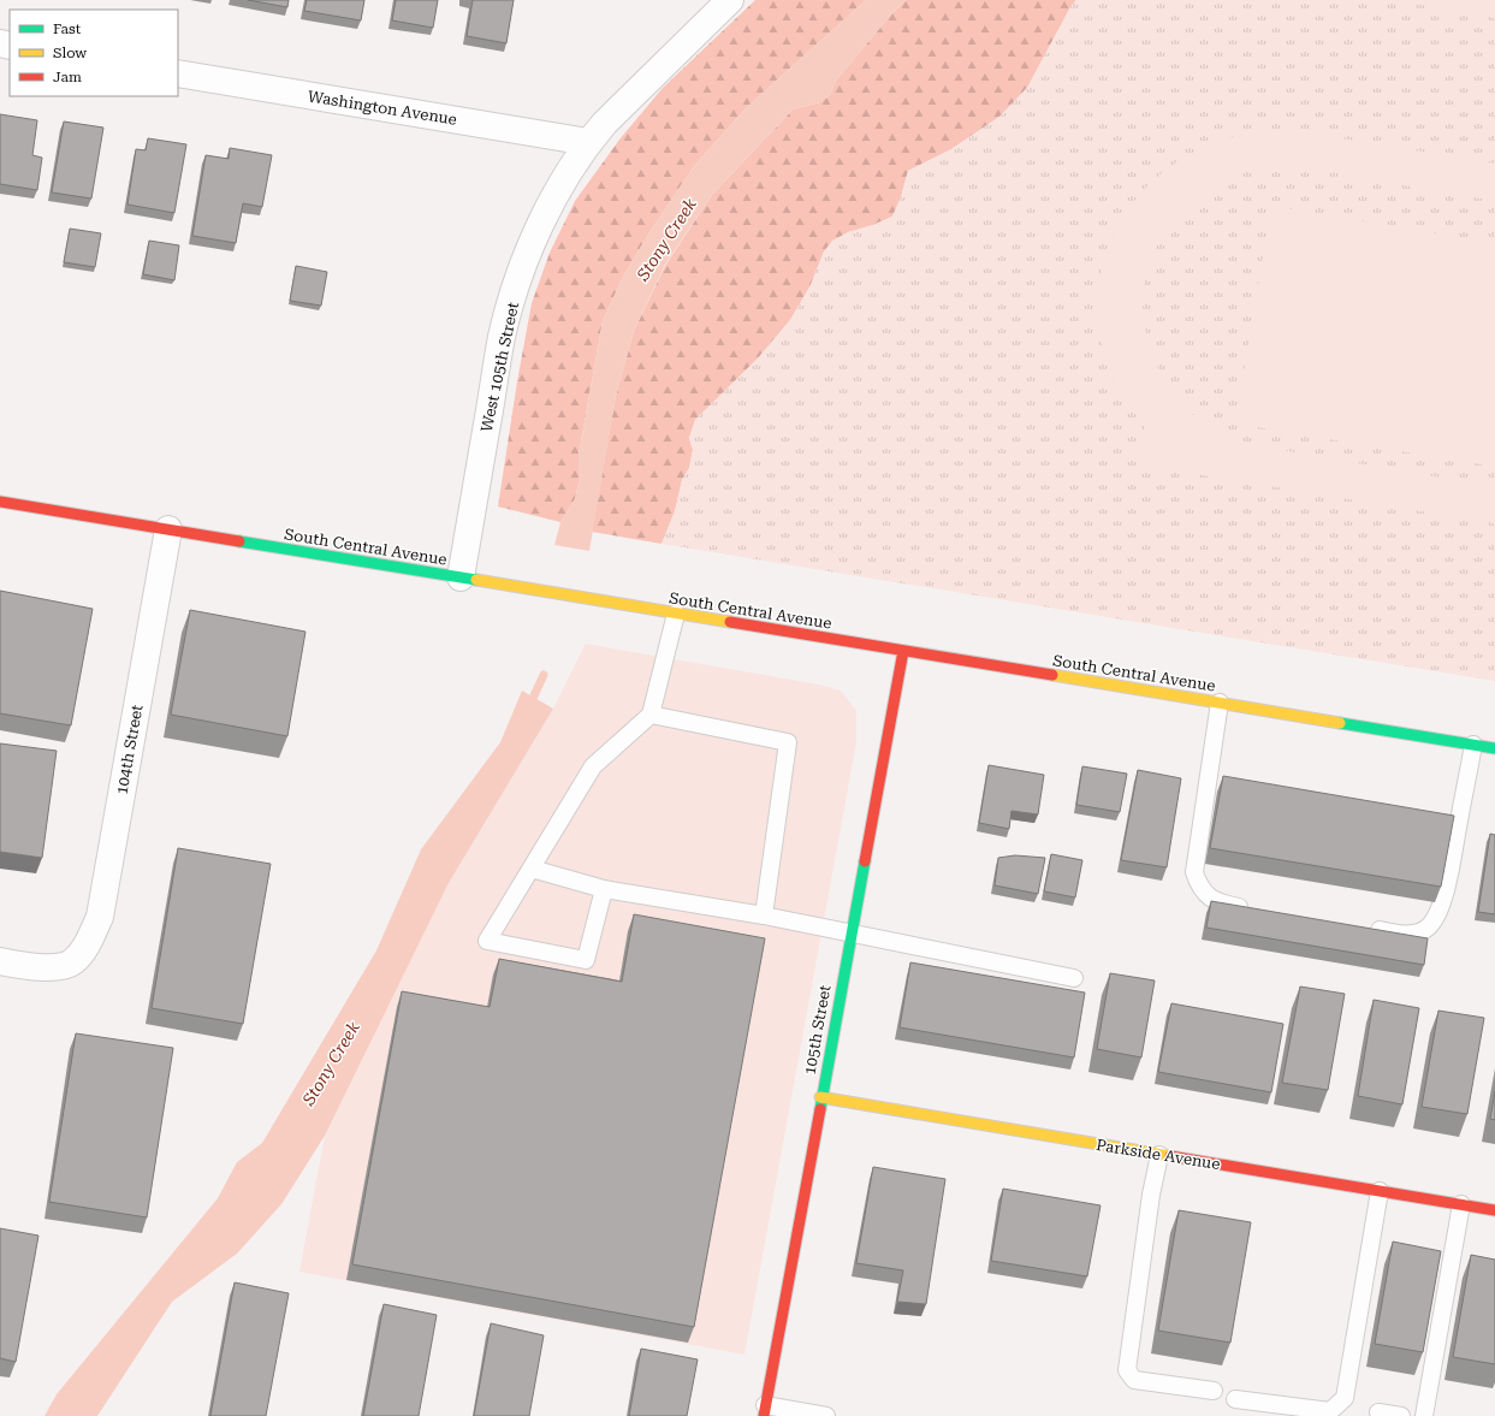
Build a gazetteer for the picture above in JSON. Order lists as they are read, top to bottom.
{
  "streets": {
    "street": [
      "Washington Avenue",
      "West 105th Street",
      "South Central Avenue",
      "104th Street",
      "105th Street",
      "Parkside Avenue"
    ]
  },
  "crossings": [
    ["Washington Avenue", "West 105th Street"],
    ["West 105th Street", "South Central Avenue"],
    ["South Central Avenue", "104th Street"],
    ["South Central Avenue", "105th Street"],
    ["105th Street", "Parkside Avenue"]
  ],
  "water": ["Stony Creek"],
  "legend": ["Fast", "Slow", "Jam"]
}
